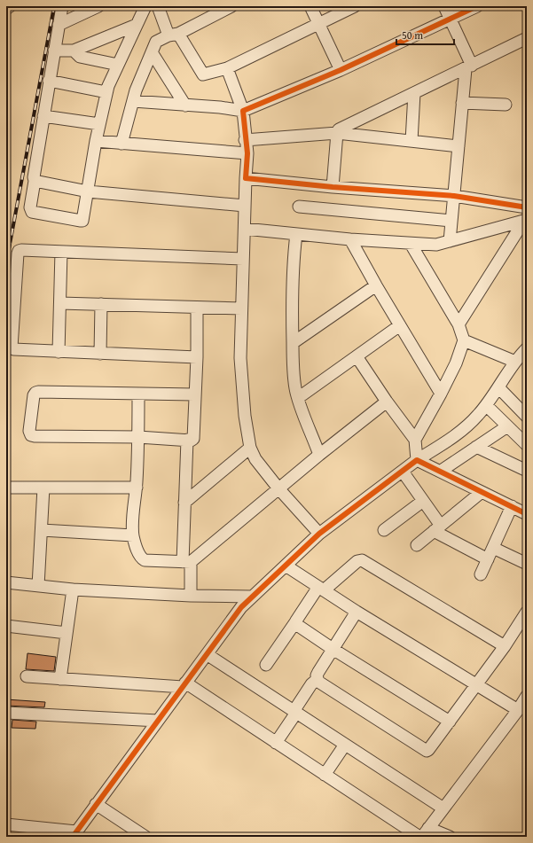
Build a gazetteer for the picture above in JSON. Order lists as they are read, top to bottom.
{
  "scale_bar": "50 m"
}
